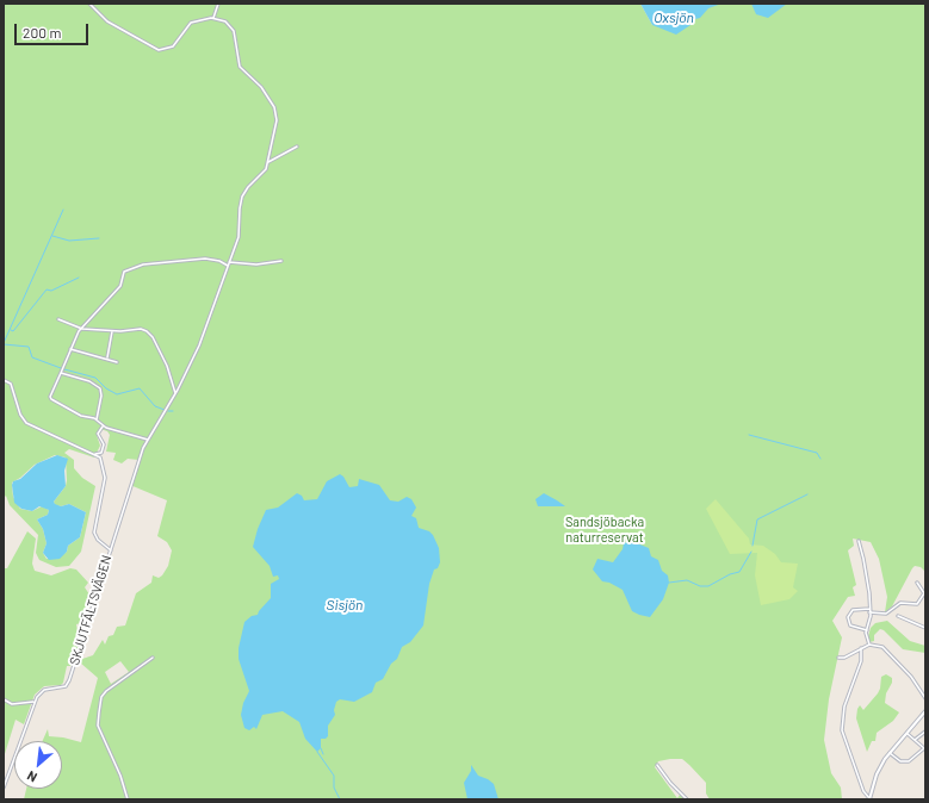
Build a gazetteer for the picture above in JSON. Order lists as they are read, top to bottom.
{
  "streets": {
    "street": ["SKJUTFÄLTSVÄGEN"]
  },
  "water": ["Oxsjön", "Sisjön"],
  "parks": ["Sandsjöbacka naturreservat"],
  "scale_bar": "200 m",
  "north": "bottom left"
}
